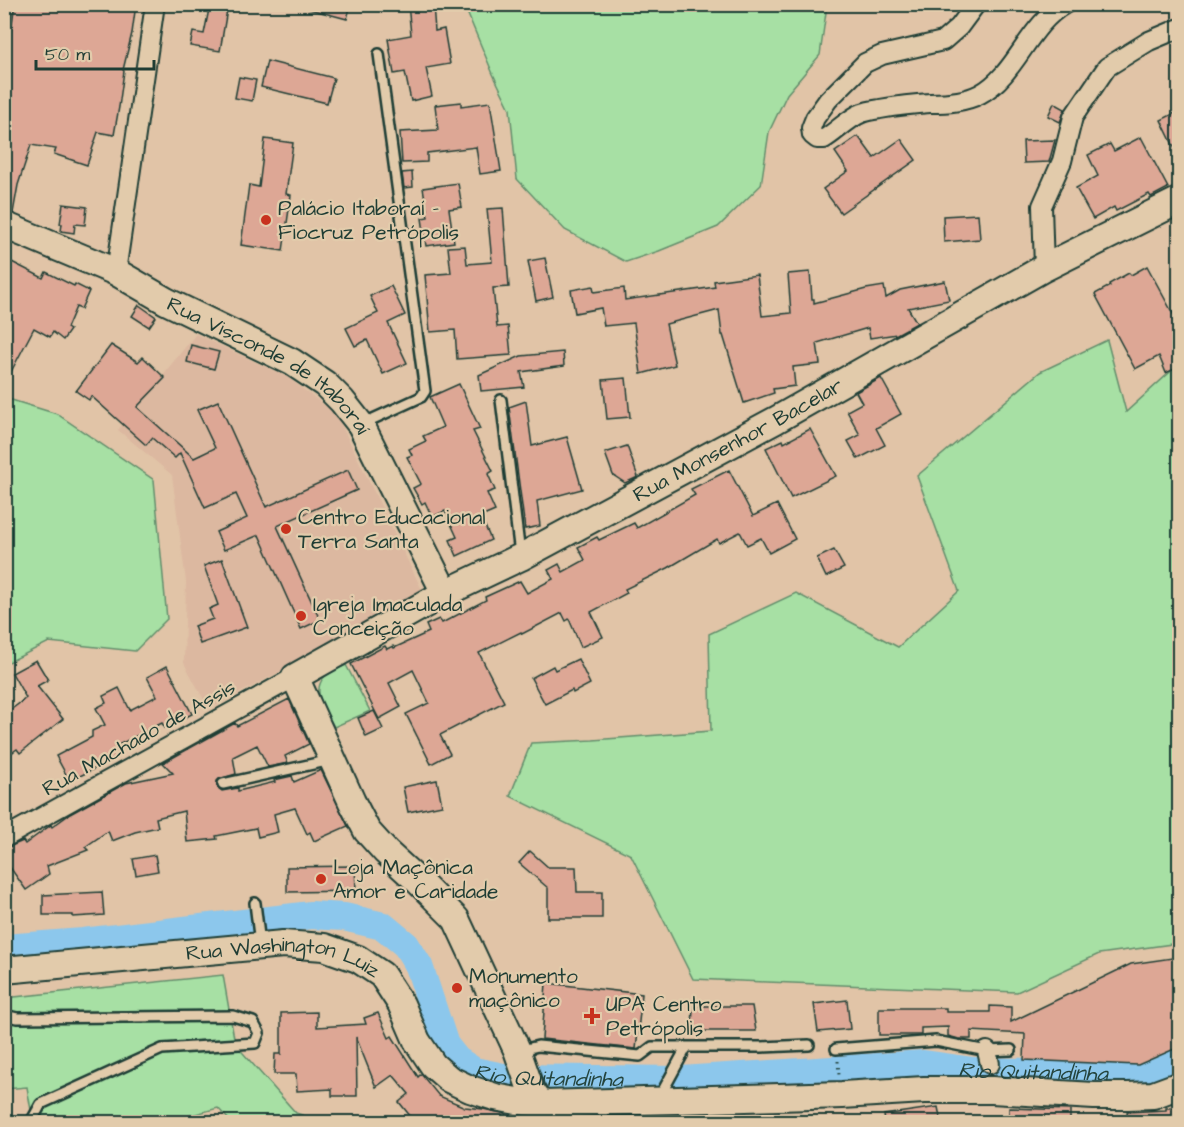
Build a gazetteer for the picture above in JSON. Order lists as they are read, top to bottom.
{
  "streets": {
    "main road": ["Rua Visconde de Itaboraí", "Rua Monsenhor Bacelar", "Rua Washington Luiz"],
    "street": ["Rua Machado de Assis"]
  },
  "crossings": [
    ["Rua Visconde de Itaboraí", "Rua Monsenhor Bacelar"],
    ["Rua Monsenhor Bacelar", "Rua Machado de Assis"]
  ],
  "water": ["Rio Quitandinha"],
  "places": {
    "other": [
      "Palácio Itaboraí - Fiocruz Petrópolis",
      "Centro Educacional Terra Santa",
      "Igreja Imaculada Conceição",
      "Loja Maçônica Amor e Caridade",
      "Monumento maçônico"
    ],
    "health": ["UPA Centro Petrópolis"]
  },
  "scale_bar": "50 m"
}
